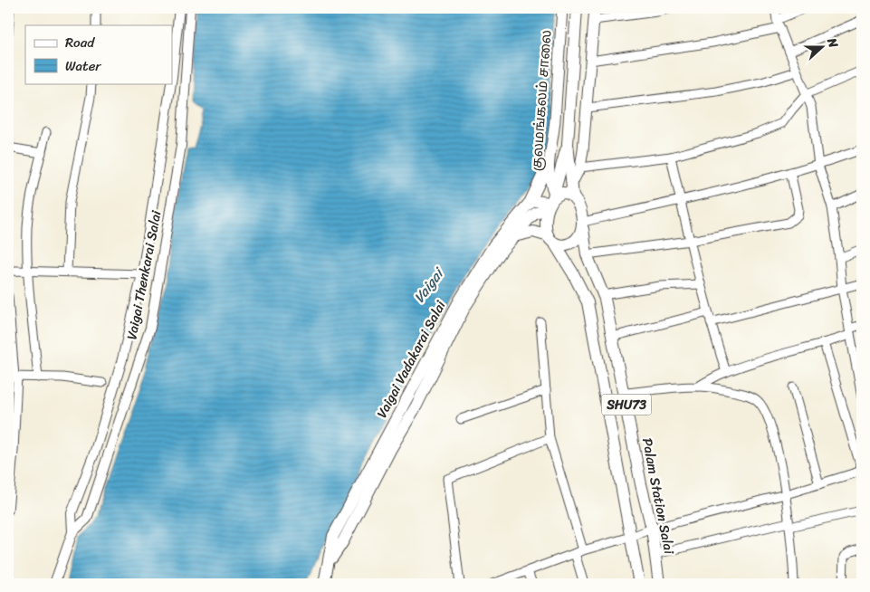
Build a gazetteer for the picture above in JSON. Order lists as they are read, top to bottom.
{
  "streets": {
    "main road": [
      "குலமங்கலம் சாலை",
      "Vaigai Vadakarai Salai",
      "SHU73",
      "Palam Station Salai"
    ],
    "street": ["Vaigai Thenkarai Salai"]
  },
  "crossings": [
    ["குலமங்கலம் சாலை", "Vaigai Vadakarai Salai"],
    ["குலமங்கலம் சாலை", "SHU73"],
    ["குலமங்கலம் சாலை", "Palam Station Salai"],
    ["Vaigai Vadakarai Salai", "SHU73"],
    ["Vaigai Vadakarai Salai", "Palam Station Salai"],
    ["SHU73", "Palam Station Salai"]
  ],
  "water": ["Vaigai"],
  "legend": ["Road", "Water"],
  "north": "right"
}
